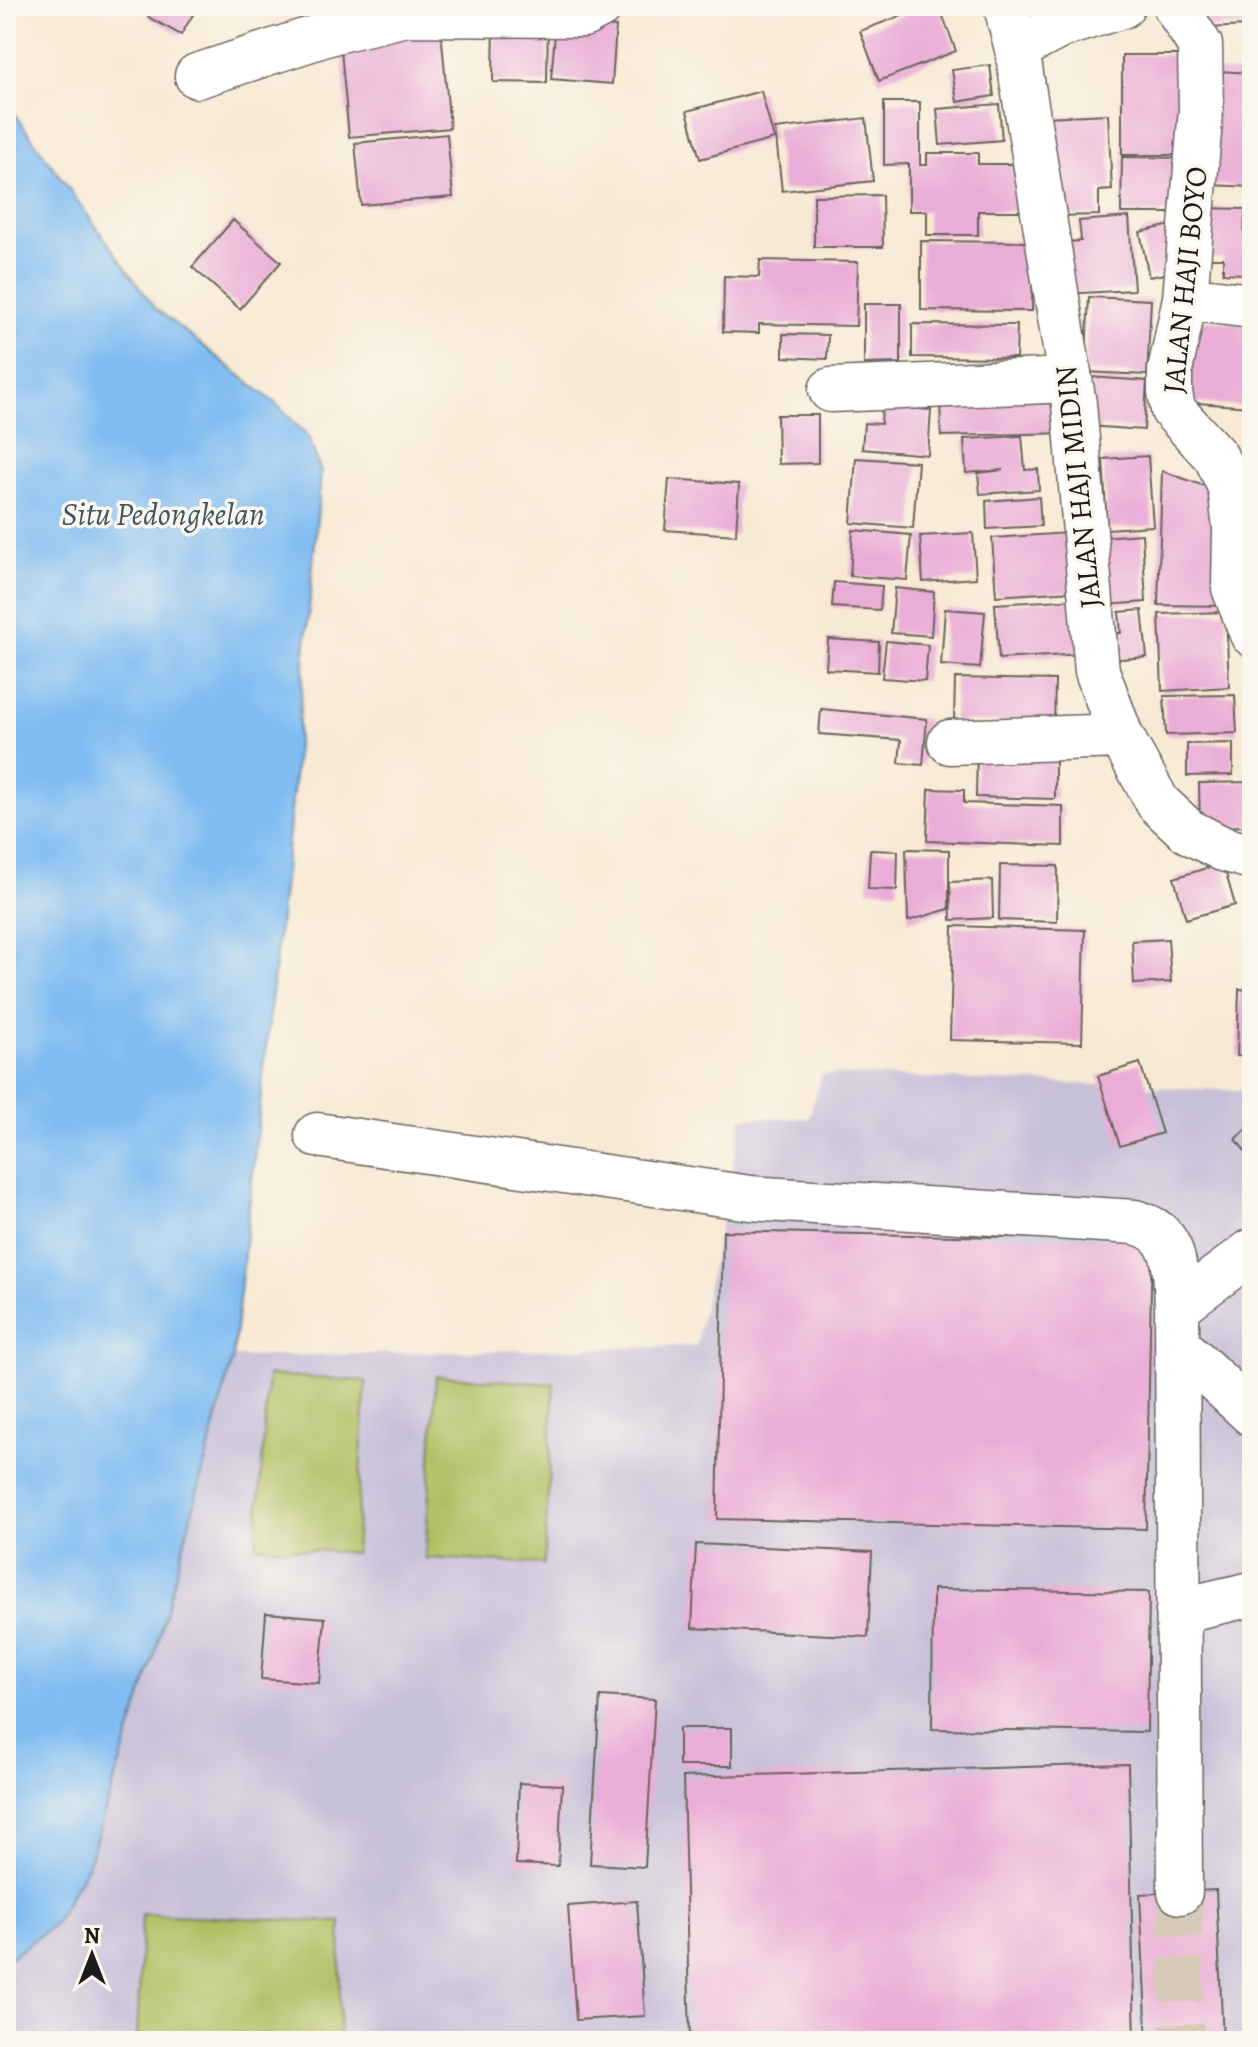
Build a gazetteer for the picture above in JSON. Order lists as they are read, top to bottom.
{
  "streets": {
    "street": ["JALAN HAJI BOYO", "JALAN HAJI MIDIN"]
  },
  "water": ["Situ Pedongkelan"],
  "north": "top"
}
